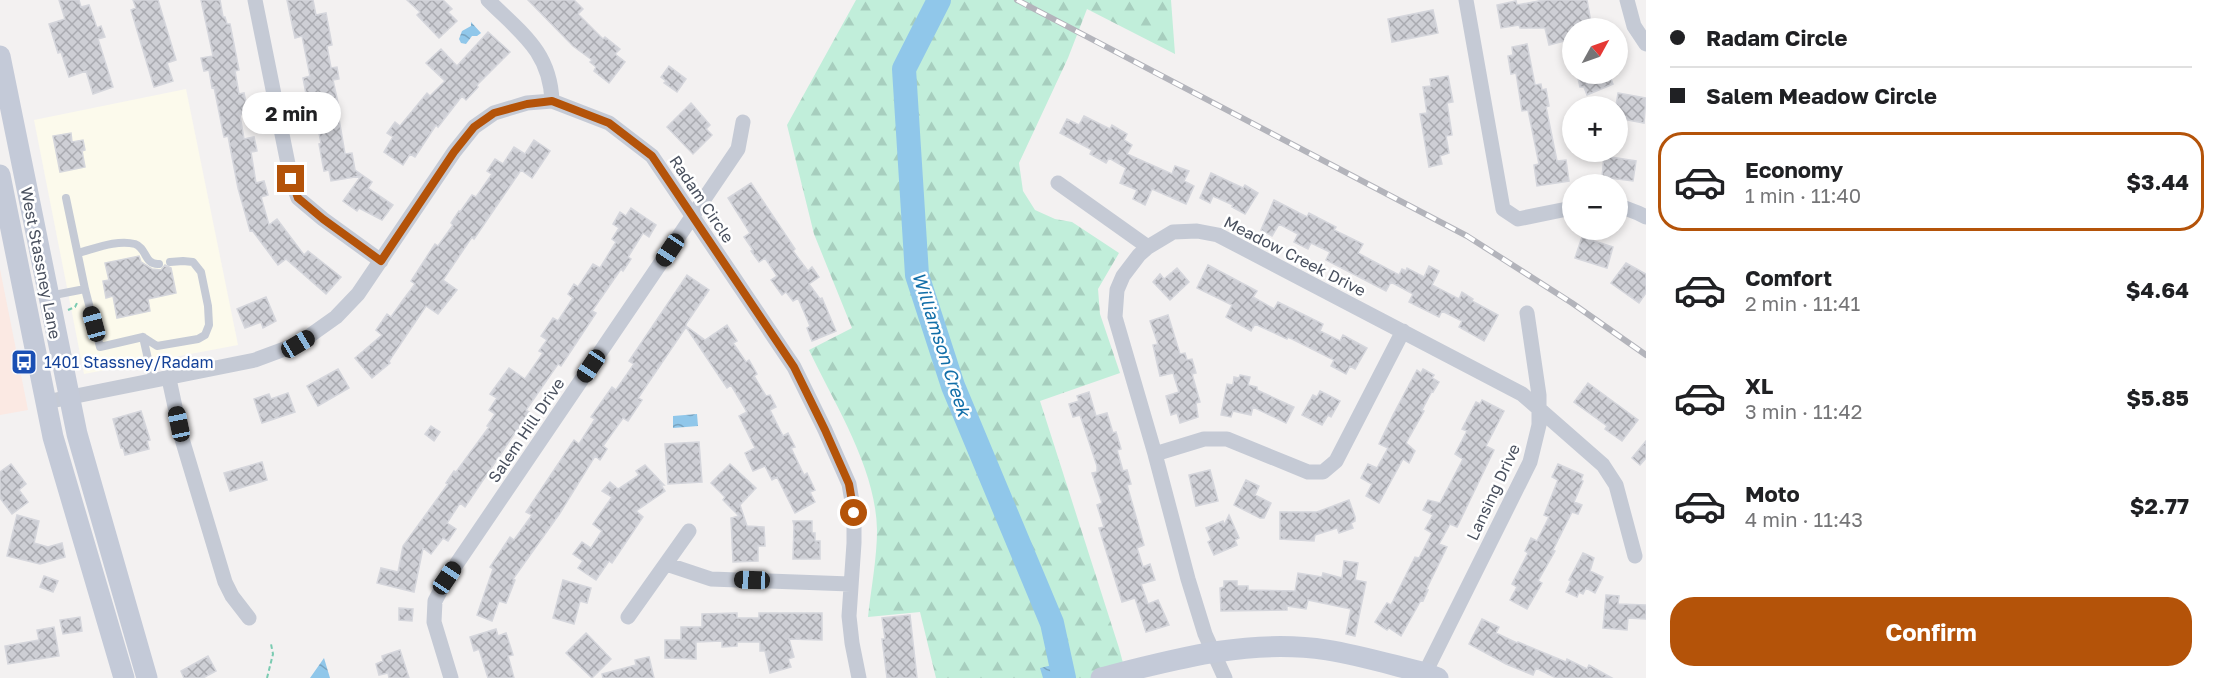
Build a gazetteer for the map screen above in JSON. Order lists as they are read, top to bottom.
{
  "streets": {
    "main road": ["West Stassney Lane"],
    "street": [
      "Radam Circle",
      "Meadow Creek Drive",
      "Salem Hill Drive",
      "Lansing Drive"
    ]
  },
  "crossings": [
    ["Radam Circle", "West Stassney Lane"],
    ["Radam Circle", "Salem Hill Drive"],
    ["Meadow Creek Drive", "Lansing Drive"]
  ],
  "water": ["Williamson Creek"],
  "places": {
    "bus stop": ["1401 Stassney/Radam"]
  },
  "north": "top right",
  "page": {
    "banner": ["Radam Circle", "Salem Meadow Circle"],
    "map_buttons": ["+", "−"],
    "bubble": "2 min",
    "list": [
      {
        "name": "Economy",
        "note": "1 min · 11:40",
        "value": "$3.44"
      },
      {
        "name": "Comfort",
        "note": "2 min · 11:41",
        "value": "$4.64"
      },
      {
        "name": "XL",
        "note": "3 min · 11:42",
        "value": "$5.85"
      },
      {
        "name": "Moto",
        "note": "4 min · 11:43",
        "value": "$2.77"
      }
    ],
    "buttons": "Confirm"
  }
}
